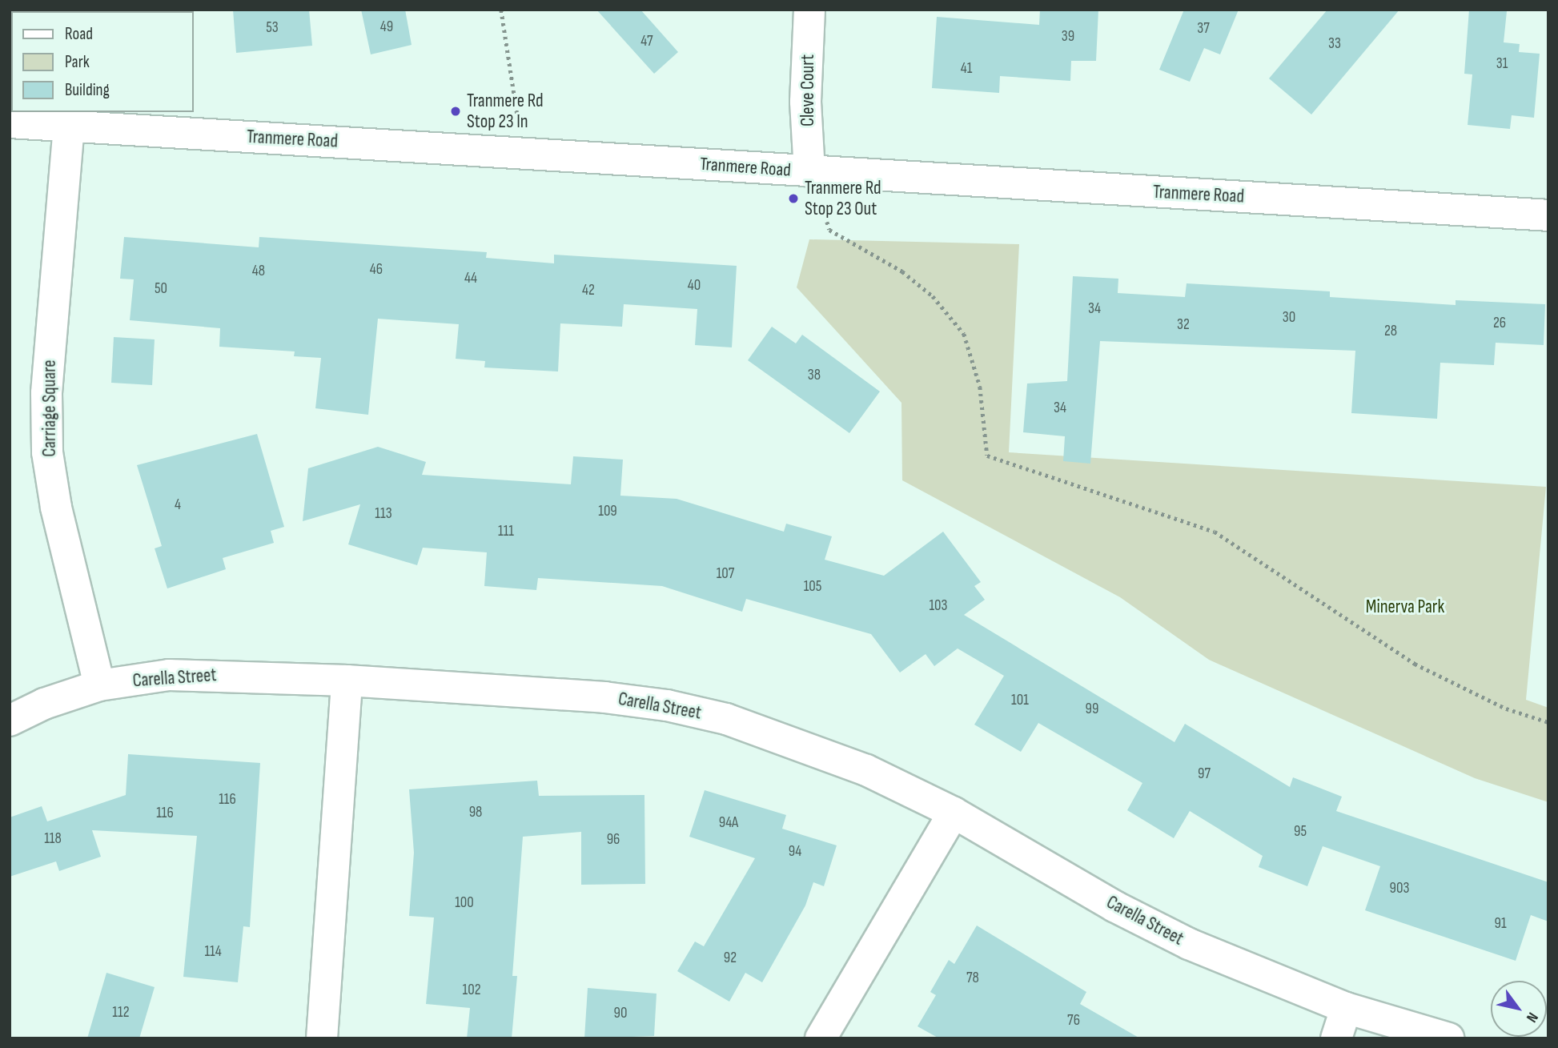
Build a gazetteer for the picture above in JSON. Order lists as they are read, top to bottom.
{
  "streets": {
    "street": [
      "Cleve Court",
      "Tranmere Road",
      "Carriage Square",
      "Carella Street"
    ]
  },
  "crossings": [
    ["Cleve Court", "Tranmere Road"],
    ["Tranmere Road", "Carriage Square"],
    ["Carriage Square", "Carella Street"]
  ],
  "parks": ["Minerva Park"],
  "places": ["Tranmere Rd Stop 23 In", "Tranmere Rd Stop 23 Out"],
  "house_numbers": [
    "49",
    "53",
    "37",
    "39",
    "47",
    "33",
    "31",
    "41",
    "46",
    "48",
    "44",
    "40",
    "50",
    "42",
    "34",
    "30",
    "26",
    "32",
    "28",
    "38",
    "34",
    "4",
    "109",
    "113",
    "111",
    "107",
    "105",
    "103",
    "101",
    "99",
    "97",
    "116",
    "98",
    "116",
    "94A",
    "95",
    "118",
    "96",
    "94",
    "903",
    "100",
    "91",
    "114",
    "92",
    "78",
    "102",
    "112",
    "90",
    "76"
  ],
  "legend": ["Road", "Park", "Building"],
  "north": "bottom right"
}
